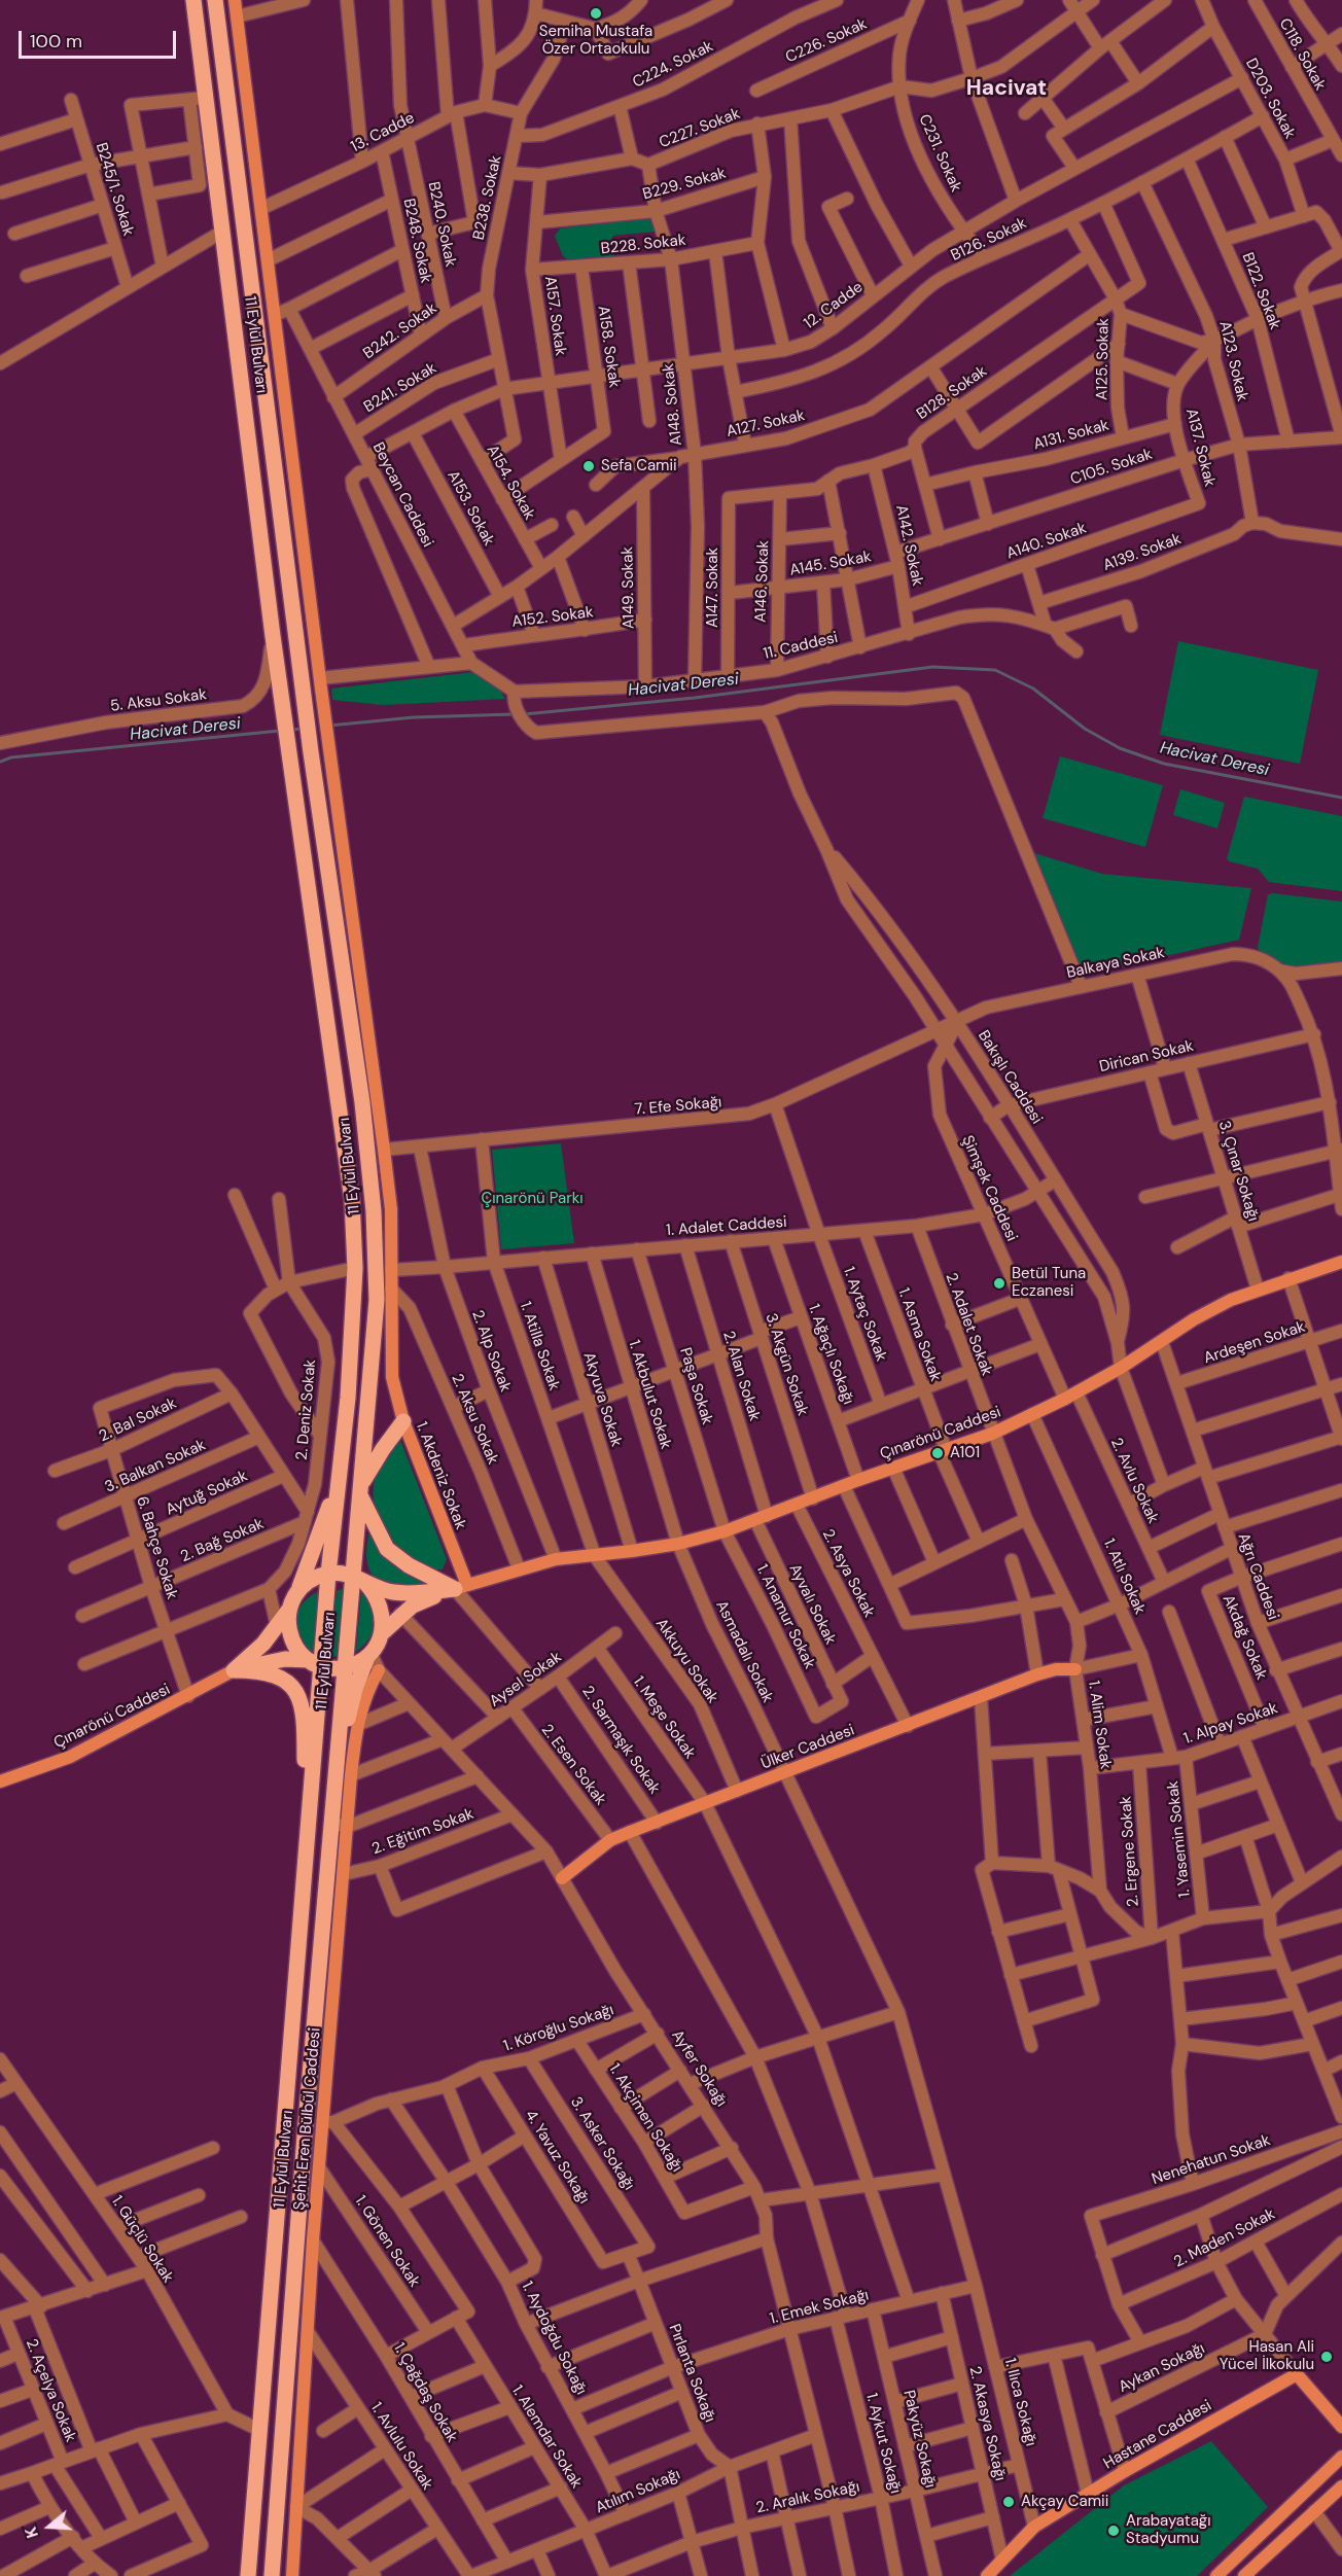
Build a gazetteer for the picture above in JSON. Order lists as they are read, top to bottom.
{
  "streets": {
    "main road": [
      "11 Eylül Bulvarı",
      "Çınarönü Caddesi",
      "1. Akdeniz Sokak",
      "Ülker Caddesi",
      "Şehit Eren Bülbül Caddesi",
      "Hastane Caddesi"
    ],
    "street": [
      "C226. Sokak",
      "C118. Sokak",
      "C224. Sokak",
      "D203. Sokak",
      "C227. Sokak",
      "13. Cadde",
      "C231. Sokak",
      "B229. Sokak",
      "B245/1. Sokak",
      "B238. Sokak",
      "B240. Sokak",
      "B126. Sokak",
      "B248. Sokak",
      "B228. Sokak",
      "B122. Sokak",
      "12. Cadde",
      "A157. Sokak",
      "B242. Sokak",
      "A158. Sokak",
      "A125. Sokak",
      "A123. Sokak",
      "B241. Sokak",
      "B128. Sokak",
      "A148. Sokak",
      "A127. Sokak",
      "A131. Sokak",
      "A137. Sokak",
      "C105. Sokak",
      "A154. Sokak",
      "Beycan Caddesi",
      "A153. Sokak",
      "A140. Sokak",
      "A142. Sokak",
      "A139. Sokak",
      "A145. Sokak",
      "A146. Sokak",
      "A149. Sokak",
      "A147. Sokak",
      "A152. Sokak",
      "11. Caddesi",
      "5. Aksu Sokak",
      "Balkaya Sokak",
      "Dirican Sokak",
      "Bakışlı Caddesi",
      "7. Efe Sokağı",
      "3. Çınar Sokağı",
      "Şimşek Caddesi",
      "1. Adalet Caddesi",
      "1. Aytaç Sokak",
      "2. Adalet Sokak",
      "1. Asma Sokak",
      "Ardeşen Sokak",
      "1. Atilla Sokak",
      "2. Alp Sokak",
      "1. Ağaçlı Sokağı",
      "3. Akgün Sokak",
      "2. Alan Sokak",
      "Paşa Sokak",
      "1. Akbulut Sokak",
      "Akyuva Sokak",
      "2. Deniz Sokak",
      "2. Aksu Sokak",
      "2. Bal Sokak",
      "3. Balkan Sokak",
      "2. Avlu Sokak",
      "Aytuğ Sokak",
      "2. Bağ Sokak",
      "6. Bahçe Sokak",
      "2. Asya Sokak",
      "1. Atlı Sokak",
      "Ağrı Caddesi",
      "Ayvalı Sokak",
      "1. Anamur Sokak",
      "Akdağ Sokak",
      "Asmadalı Sokak",
      "Akkuyu Sokak",
      "Aysel Sokak",
      "1. Meşe Sokak",
      "1. Alpay Sokak",
      "1. Alim Sokak",
      "2. Sarmaşık Sokak",
      "2. Esen Sokak",
      "2. Eğitim Sokak",
      "1. Yasemin Sokak",
      "2. Ergene Sokak",
      "1. Köroğlu Sokağı",
      "Ayfer Sokağı",
      "1. Akçimen Sokağı",
      "3. Asker Sokağı",
      "4. Yavuz Sokağı",
      "Nenehatun Sokak",
      "2. Maden Sokak",
      "1. Güçlü Sokak",
      "1. Gönen Sokak",
      "1. Emek Sokağı",
      "1. Aydoğdu Sokağı",
      "Aykan Sokağı",
      "Pırlanta Sokağı",
      "2. Açelya Sokak",
      "1. Çağdaş Sokak",
      "1. Ilıca Sokağı",
      "2. Akasya Sokağı",
      "1. Alemdar Sokak",
      "Pakyüz Sokağı",
      "1. Aykut Sokağı",
      "1. Avlulu Sokak",
      "Atılım Sokağı",
      "2. Aralık Sokağı"
    ]
  },
  "crossings": [
    ["C226. Sokak", "C231. Sokak"],
    ["C224. Sokak", "B238. Sokak"],
    ["D203. Sokak", "B126. Sokak"],
    ["D203. Sokak", "12. Cadde"],
    ["C227. Sokak", "C231. Sokak"],
    ["C227. Sokak", "A148. Sokak"],
    ["13. Cadde", "B238. Sokak"],
    ["13. Cadde", "B240. Sokak"],
    ["13. Cadde", "B248. Sokak"],
    ["13. Cadde", "1. Akdeniz Sokak"],
    ["C231. Sokak", "B126. Sokak"],
    ["C231. Sokak", "12. Cadde"],
    ["B229. Sokak", "A157. Sokak"],
    ["B229. Sokak", "A148. Sokak"],
    ["B245/1. Sokak", "11 Eylül Bulvarı"],
    ["B238. Sokak", "12. Cadde"],
    ["B238. Sokak", "B242. Sokak"],
    ["B238. Sokak", "B241. Sokak"],
    ["B238. Sokak", "A154. Sokak"],
    ["B240. Sokak", "B242. Sokak"],
    ["B126. Sokak", "B122. Sokak"],
    ["B126. Sokak", "A125. Sokak"],
    ["B126. Sokak", "A123. Sokak"],
    ["B126. Sokak", "B128. Sokak"],
    ["B248. Sokak", "B242. Sokak"],
    ["B228. Sokak", "A157. Sokak"],
    ["B228. Sokak", "A158. Sokak"],
    ["B228. Sokak", "A148. Sokak"],
    ["B122. Sokak", "C105. Sokak"],
    ["12. Cadde", "A157. Sokak"],
    ["12. Cadde", "A158. Sokak"],
    ["12. Cadde", "A148. Sokak"],
    ["12. Cadde", "A154. Sokak"],
    ["12. Cadde", "Beycan Caddesi"],
    ["12. Cadde", "A153. Sokak"],
    ["A157. Sokak", "A158. Sokak"],
    ["B242. Sokak", "Beycan Caddesi"],
    ["11 Eylül Bulvarı", "5. Aksu Sokak"],
    ["11 Eylül Bulvarı", "Şehit Eren Bülbül Caddesi"],
    ["A125. Sokak", "B128. Sokak"],
    ["A125. Sokak", "A127. Sokak"],
    ["A125. Sokak", "A131. Sokak"],
    ["A123. Sokak", "C105. Sokak"],
    ["A123. Sokak", "A139. Sokak"],
    ["B241. Sokak", "Beycan Caddesi"],
    ["B128. Sokak", "A142. Sokak"],
    ["B128. Sokak", "A146. Sokak"],
    ["B128. Sokak", "A147. Sokak"],
    ["A148. Sokak", "A127. Sokak"],
    ["A148. Sokak", "11. Caddesi"],
    ["A127. Sokak", "A154. Sokak"],
    ["A127. Sokak", "Beycan Caddesi"],
    ["A127. Sokak", "A153. Sokak"],
    ["A127. Sokak", "A149. Sokak"],
    ["A131. Sokak", "A137. Sokak"],
    ["A137. Sokak", "C105. Sokak"],
    ["A137. Sokak", "A140. Sokak"],
    ["C105. Sokak", "A142. Sokak"],
    ["Beycan Caddesi", "A152. Sokak"],
    ["A140. Sokak", "A142. Sokak"],
    ["A142. Sokak", "A145. Sokak"],
    ["A142. Sokak", "11. Caddesi"],
    ["A145. Sokak", "A146. Sokak"],
    ["A145. Sokak", "A147. Sokak"],
    ["A146. Sokak", "11. Caddesi"],
    ["A149. Sokak", "A152. Sokak"],
    ["A149. Sokak", "11. Caddesi"],
    ["A147. Sokak", "11. Caddesi"],
    ["Balkaya Sokak", "Bakışlı Caddesi"],
    ["Balkaya Sokak", "7. Efe Sokağı"],
    ["Balkaya Sokak", "Şimşek Caddesi"],
    ["Dirican Sokak", "Bakışlı Caddesi"],
    ["Dirican Sokak", "3. Çınar Sokağı"],
    ["Bakışlı Caddesi", "7. Efe Sokağı"],
    ["Bakışlı Caddesi", "Şimşek Caddesi"],
    ["Bakışlı Caddesi", "1. Adalet Caddesi"],
    ["Bakışlı Caddesi", "Çınarönü Caddesi"],
    ["7. Efe Sokağı", "Şimşek Caddesi"],
    ["7. Efe Sokağı", "1. Aytaç Sokak"],
    ["7. Efe Sokağı", "1. Atilla Sokak"],
    ["7. Efe Sokağı", "2. Alp Sokak"],
    ["7. Efe Sokağı", "1. Akdeniz Sokak"],
    ["3. Çınar Sokağı", "Çınarönü Caddesi"],
    ["Şimşek Caddesi", "1. Adalet Caddesi"],
    ["Şimşek Caddesi", "Çınarönü Caddesi"],
    ["Şimşek Caddesi", "2. Avlu Sokak"],
    ["1. Adalet Caddesi", "1. Aytaç Sokak"],
    ["1. Adalet Caddesi", "2. Adalet Sokak"],
    ["1. Adalet Caddesi", "1. Asma Sokak"],
    ["1. Adalet Caddesi", "1. Atilla Sokak"],
    ["1. Adalet Caddesi", "2. Alp Sokak"],
    ["1. Adalet Caddesi", "1. Ağaçlı Sokağı"],
    ["1. Adalet Caddesi", "3. Akgün Sokak"],
    ["1. Adalet Caddesi", "2. Alan Sokak"],
    ["1. Adalet Caddesi", "Paşa Sokak"],
    ["1. Adalet Caddesi", "1. Akbulut Sokak"],
    ["1. Adalet Caddesi", "Akyuva Sokak"],
    ["1. Adalet Caddesi", "1. Akdeniz Sokak"],
    ["2. Adalet Sokak", "Çınarönü Caddesi"],
    ["2. Adalet Sokak", "1. Alim Sokak"],
    ["1. Asma Sokak", "Çınarönü Caddesi"],
    ["Ardeşen Sokak", "Ağrı Caddesi"],
    ["1. Atilla Sokak", "Çınarönü Caddesi"],
    ["1. Atilla Sokak", "Akkuyu Sokak"],
    ["2. Alp Sokak", "Çınarönü Caddesi"],
    ["1. Ağaçlı Sokağı", "Çınarönü Caddesi"],
    ["3. Akgün Sokak", "Çınarönü Caddesi"],
    ["2. Alan Sokak", "Çınarönü Caddesi"],
    ["2. Alan Sokak", "Ayvalı Sokak"],
    ["Paşa Sokak", "Çınarönü Caddesi"],
    ["Paşa Sokak", "1. Anamur Sokak"],
    ["1. Akbulut Sokak", "Çınarönü Caddesi"],
    ["1. Akbulut Sokak", "Asmadalı Sokak"],
    ["Akyuva Sokak", "Çınarönü Caddesi"],
    ["2. Deniz Sokak", "2. Bağ Sokak"],
    ["2. Aksu Sokak", "Çınarönü Caddesi"],
    ["2. Aksu Sokak", "1. Akdeniz Sokak"],
    ["2. Bal Sokak", "6. Bahçe Sokak"],
    ["Çınarönü Caddesi", "1. Akdeniz Sokak"],
    ["Çınarönü Caddesi", "2. Avlu Sokak"],
    ["Çınarönü Caddesi", "6. Bahçe Sokak"],
    ["Çınarönü Caddesi", "2. Asya Sokak"],
    ["Çınarönü Caddesi", "1. Atlı Sokak"],
    ["Çınarönü Caddesi", "Ağrı Caddesi"],
    ["Çınarönü Caddesi", "Ayvalı Sokak"],
    ["Çınarönü Caddesi", "1. Anamur Sokak"],
    ["Çınarönü Caddesi", "Asmadalı Sokak"],
    ["Çınarönü Caddesi", "Akkuyu Sokak"],
    ["Çınarönü Caddesi", "1. Alim Sokak"],
    ["3. Balkan Sokak", "6. Bahçe Sokak"],
    ["Aytuğ Sokak", "6. Bahçe Sokak"],
    ["2. Bağ Sokak", "6. Bahçe Sokak"],
    ["2. Asya Sokak", "Ülker Caddesi"],
    ["1. Atlı Sokak", "1. Alpay Sokak"],
    ["1. Atlı Sokak", "1. Yasemin Sokak"],
    ["Ağrı Caddesi", "Akdağ Sokak"],
    ["Ağrı Caddesi", "1. Alpay Sokak"],
    ["Ayvalı Sokak", "1. Anamur Sokak"],
    ["Akdağ Sokak", "1. Alpay Sokak"],
    ["Asmadalı Sokak", "Ülker Caddesi"],
    ["Asmadalı Sokak", "1. Ilıca Sokağı"],
    ["Akkuyu Sokak", "Ülker Caddesi"],
    ["Aysel Sokak", "1. Meşe Sokak"],
    ["Aysel Sokak", "2. Sarmaşık Sokak"],
    ["Aysel Sokak", "2. Esen Sokak"],
    ["Aysel Sokak", "Ayfer Sokağı"],
    ["Aysel Sokak", "Şehit Eren Bülbül Caddesi"],
    ["1. Meşe Sokak", "Ülker Caddesi"],
    ["1. Meşe Sokak", "1. Emek Sokağı"],
    ["1. Alpay Sokak", "1. Alim Sokak"],
    ["1. Alpay Sokak", "1. Yasemin Sokak"],
    ["1. Alpay Sokak", "2. Ergene Sokak"],
    ["1. Alim Sokak", "Ülker Caddesi"],
    ["2. Sarmaşık Sokak", "Ülker Caddesi"],
    ["Ülker Caddesi", "2. Esen Sokak"],
    ["Ülker Caddesi", "Ayfer Sokağı"],
    ["Ülker Caddesi", "1. Aykut Sokağı"],
    ["2. Eğitim Sokak", "Ayfer Sokağı"],
    ["2. Eğitim Sokak", "Şehit Eren Bülbül Caddesi"],
    ["1. Köroğlu Sokağı", "Ayfer Sokağı"],
    ["1. Köroğlu Sokağı", "1. Akçimen Sokağı"],
    ["1. Köroğlu Sokağı", "Şehit Eren Bülbül Caddesi"],
    ["1. Köroğlu Sokağı", "3. Asker Sokağı"],
    ["1. Köroğlu Sokağı", "4. Yavuz Sokağı"],
    ["1. Köroğlu Sokağı", "1. Aydoğdu Sokağı"],
    ["Ayfer Sokağı", "1. Akçimen Sokağı"],
    ["Ayfer Sokağı", "Şehit Eren Bülbül Caddesi"],
    ["Ayfer Sokağı", "1. Emek Sokağı"],
    ["Ayfer Sokağı", "Atılım Sokağı"],
    ["Ayfer Sokağı", "2. Aralık Sokağı"],
    ["Şehit Eren Bülbül Caddesi", "1. Gönen Sokak"],
    ["Şehit Eren Bülbül Caddesi", "1. Çağdaş Sokak"],
    ["Şehit Eren Bülbül Caddesi", "1. Avlulu Sokak"],
    ["3. Asker Sokağı", "4. Yavuz Sokağı"],
    ["3. Asker Sokağı", "Pırlanta Sokağı"],
    ["4. Yavuz Sokağı", "Pırlanta Sokağı"],
    ["1. Emek Sokağı", "1. Aydoğdu Sokağı"],
    ["1. Emek Sokağı", "Pırlanta Sokağı"],
    ["1. Emek Sokağı", "1. Ilıca Sokağı"],
    ["1. Emek Sokağı", "2. Akasya Sokağı"],
    ["1. Emek Sokağı", "Pakyüz Sokağı"],
    ["1. Emek Sokağı", "1. Aykut Sokağı"],
    ["1. Aydoğdu Sokağı", "Atılım Sokağı"],
    ["Pırlanta Sokağı", "Atılım Sokağı"],
    ["1. Çağdaş Sokak", "Atılım Sokağı"],
    ["1. Ilıca Sokağı", "Hastane Caddesi"],
    ["1. Ilıca Sokağı", "2. Aralık Sokağı"],
    ["2. Akasya Sokağı", "Hastane Caddesi"],
    ["2. Akasya Sokağı", "2. Aralık Sokağı"],
    ["1. Alemdar Sokak", "Atılım Sokağı"],
    ["1. Alemdar Sokak", "2. Aralık Sokağı"],
    ["Pakyüz Sokağı", "2. Aralık Sokağı"],
    ["1. Aykut Sokağı", "2. Aralık Sokağı"],
    ["1. Avlulu Sokak", "Atılım Sokağı"]
  ],
  "districts": ["Hacivat"],
  "water": ["Hacivat Deresi"],
  "parks": ["Çınarönü Parkı"],
  "places": [
    "Semiha Mustafa Özer Ortaokulu",
    "Sefa Camii",
    "Betül Tuna Eczanesi",
    "A101",
    "Hasan Ali Yücel İlkokulu",
    "Akçay Camii",
    "Arabayatağı Stadyumu"
  ],
  "scale_bar": "100 m",
  "north": "left"
}
